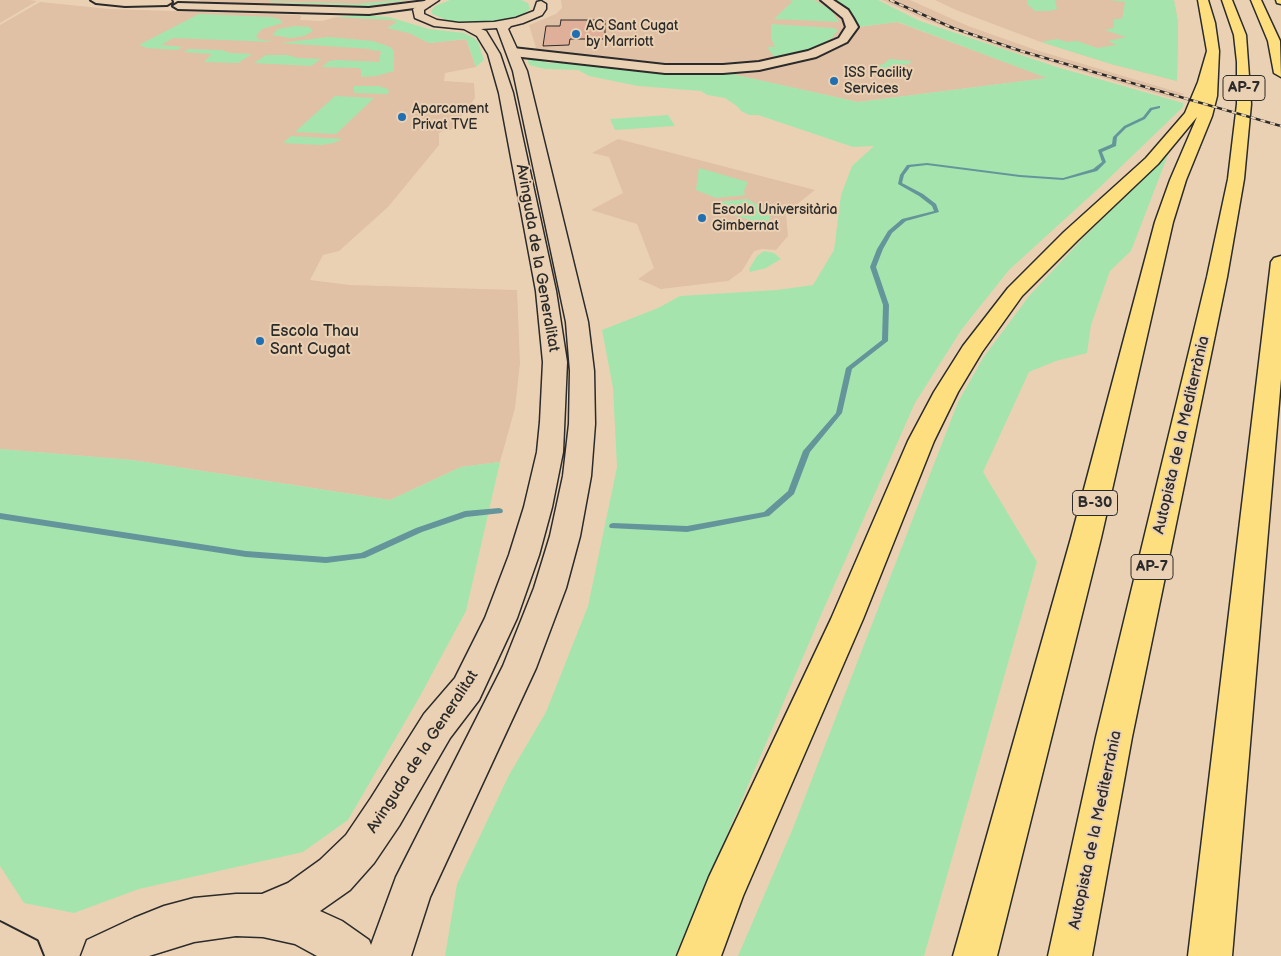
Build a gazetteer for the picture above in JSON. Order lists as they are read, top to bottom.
{
  "streets": {
    "highway": ["AP-7", "Autopista de la Mediterrània", "B-30"],
    "street": ["Avinguda de la Generalitat"]
  },
  "places": [
    "AC Sant Cugat by Marriott",
    "ISS Facility Services",
    "Aparcament Privat TVE",
    "Escola Universitària Gimbernat",
    "Escola Thau Sant Cugat"
  ]
}
